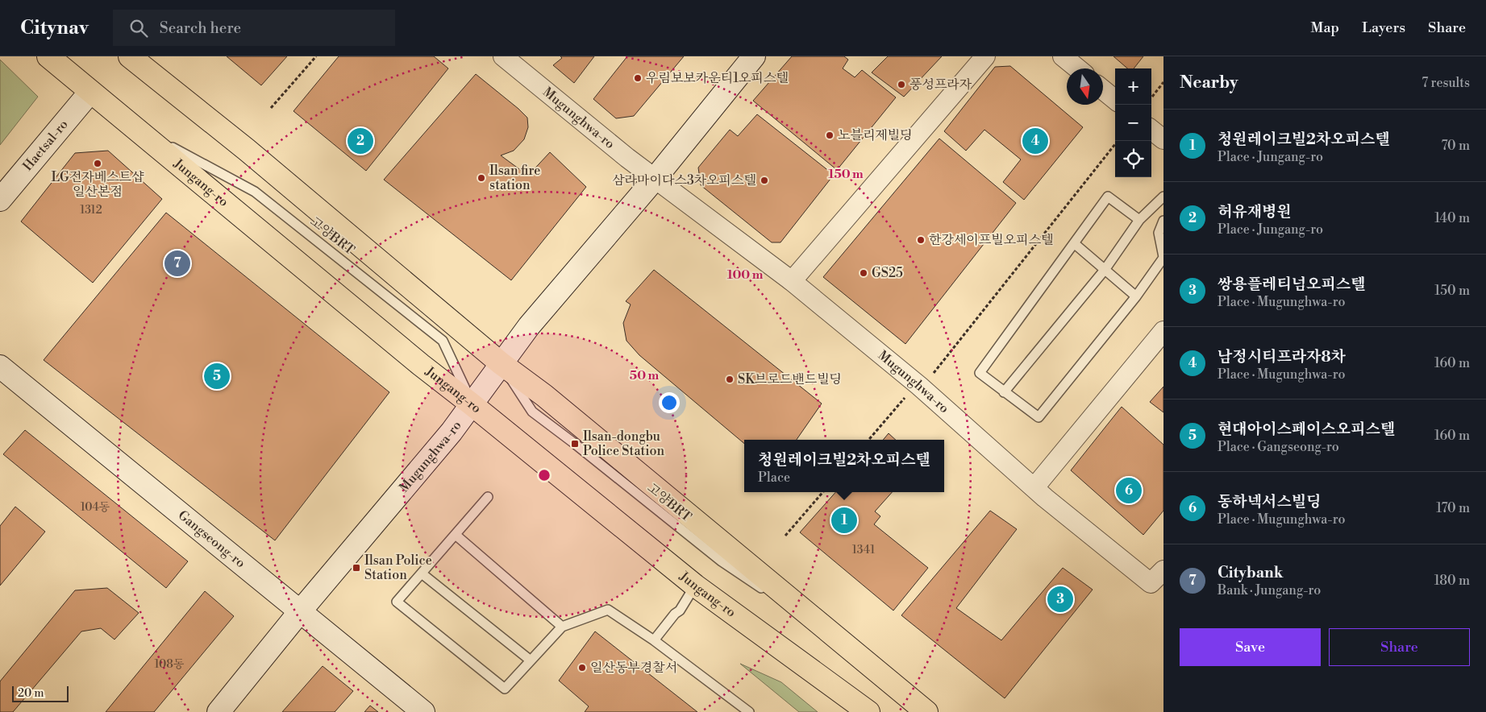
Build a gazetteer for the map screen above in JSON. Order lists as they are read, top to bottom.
{
  "streets": {
    "main road": [
      "Mugunghwa-ro",
      "Haetsal-ro",
      "Jungang-ro",
      "Gangseong-ro"
    ],
    "lane": ["고양BRT"]
  },
  "crossings": [
    ["Mugunghwa-ro", "Jungang-ro"],
    ["Mugunghwa-ro", "고양BRT"],
    ["Mugunghwa-ro", "Gangseong-ro"],
    ["Haetsal-ro", "Jungang-ro"],
    ["Jungang-ro", "고양BRT"]
  ],
  "places": {
    "other": [
      "우림보보카운티1오피스텔",
      "풍성프라자",
      "노블리제빌딩",
      "LG전자베스트샵 일산본점",
      "Ilsan fire station",
      "삼라마이다스3차오피스텔",
      "한강세이프빌오피스텔",
      "GS25",
      "SK브로드밴드빌딩",
      "일산동부경찰서"
    ],
    "transit": ["Ilsan-dongbu Police Station", "Ilsan Police Station"]
  },
  "house_numbers": [
    "1312",
    "104동",
    "1341",
    "108동"
  ],
  "scale_bar": "20 m",
  "north": "bottom",
  "page": {
    "header": "Citynav",
    "search": "Search here",
    "nav": ["Map", "Layers", "Share"],
    "heading": ["Nearby", "7 results"],
    "map_buttons": ["+", "−"],
    "list": [
      {
        "mark": "1",
        "name": "청원레이크빌2차오피스텔",
        "note": "Place · Jungang-ro",
        "value": "70 m"
      },
      {
        "mark": "2",
        "name": "허유재병원",
        "note": "Place · Jungang-ro",
        "value": "140 m"
      },
      {
        "mark": "3",
        "name": "쌍용플레티넘오피스텔",
        "note": "Place · Mugunghwa-ro",
        "value": "150 m"
      },
      {
        "mark": "4",
        "name": "남정시티프라자8차",
        "note": "Place · Mugunghwa-ro",
        "value": "160 m"
      },
      {
        "mark": "5",
        "name": "현대아이스페이스오피스텔",
        "note": "Place · Gangseong-ro",
        "value": "160 m"
      },
      {
        "mark": "6",
        "name": "동하넥서스빌딩",
        "note": "Place · Mugunghwa-ro",
        "value": "170 m"
      },
      {
        "mark": "7",
        "name": "Citybank",
        "note": "Bank · Jungang-ro",
        "value": "180 m"
      }
    ],
    "pins": [
      "2",
      "4",
      "7",
      "5",
      "6",
      "1",
      "3"
    ],
    "popup": ["청원레이크빌2차오피스텔", "Place"],
    "buttons": ["Save", "Share"],
    "scale": "20 m"
  },
  "rings": ["150 m", "100 m", "50 m"]
}
